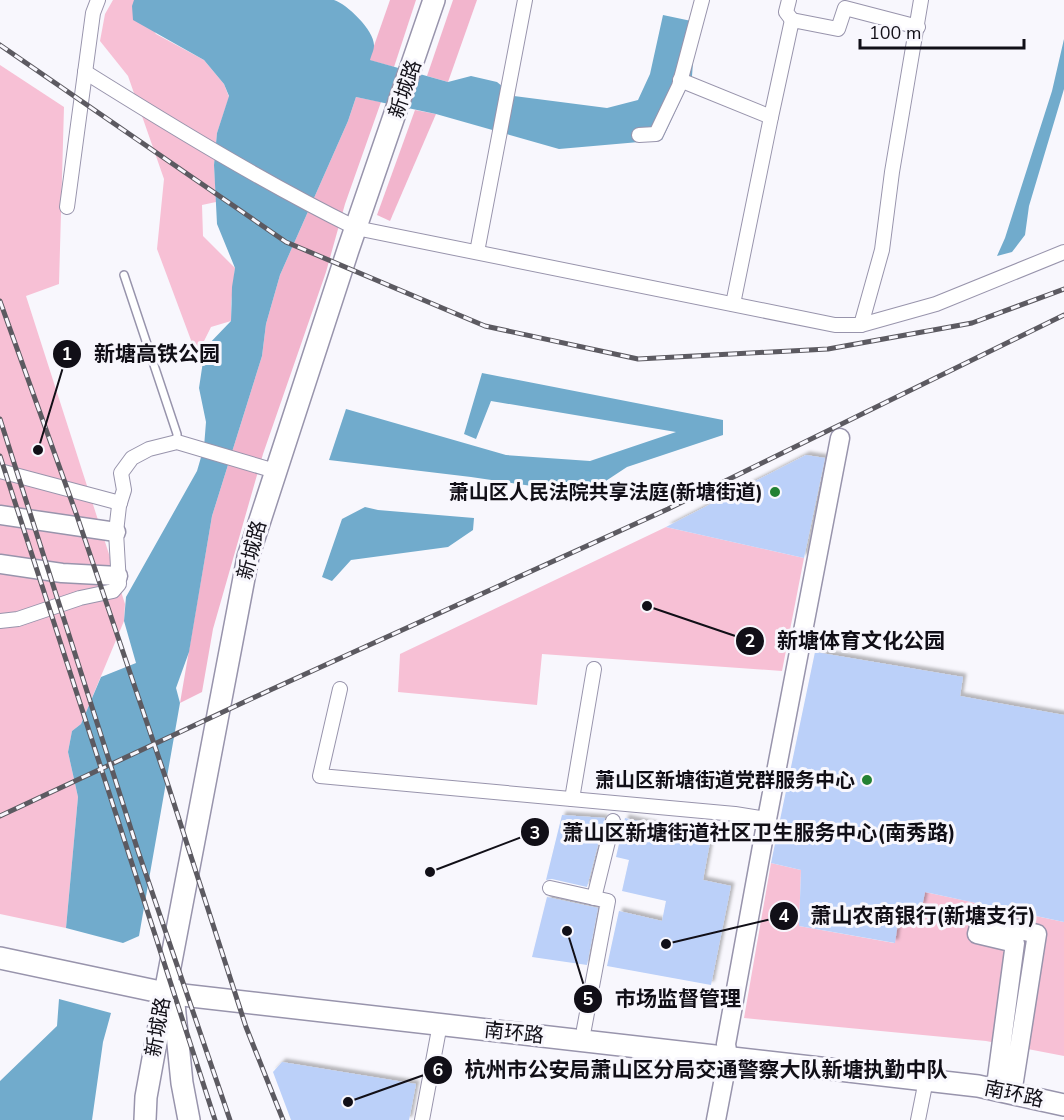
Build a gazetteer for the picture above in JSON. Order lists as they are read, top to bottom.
{
  "streets": {
    "main road": ["新城路", "南环路"]
  },
  "crossings": [
    ["新城路", "南环路"]
  ],
  "places": [
    "新塘高铁公园",
    "萧山区人民法院共享法庭(新塘街道)",
    "新塘体育文化公园",
    "萧山区新塘街道党群服务中心",
    "萧山区新塘街道社区卫生服务中心(南秀路)",
    "市场监督管理",
    "萧山农商银行(新塘支行)",
    "杭州市公安局萧山区分局交通警察大队新塘执勤中队"
  ],
  "scale_bar": "100 m"
}
